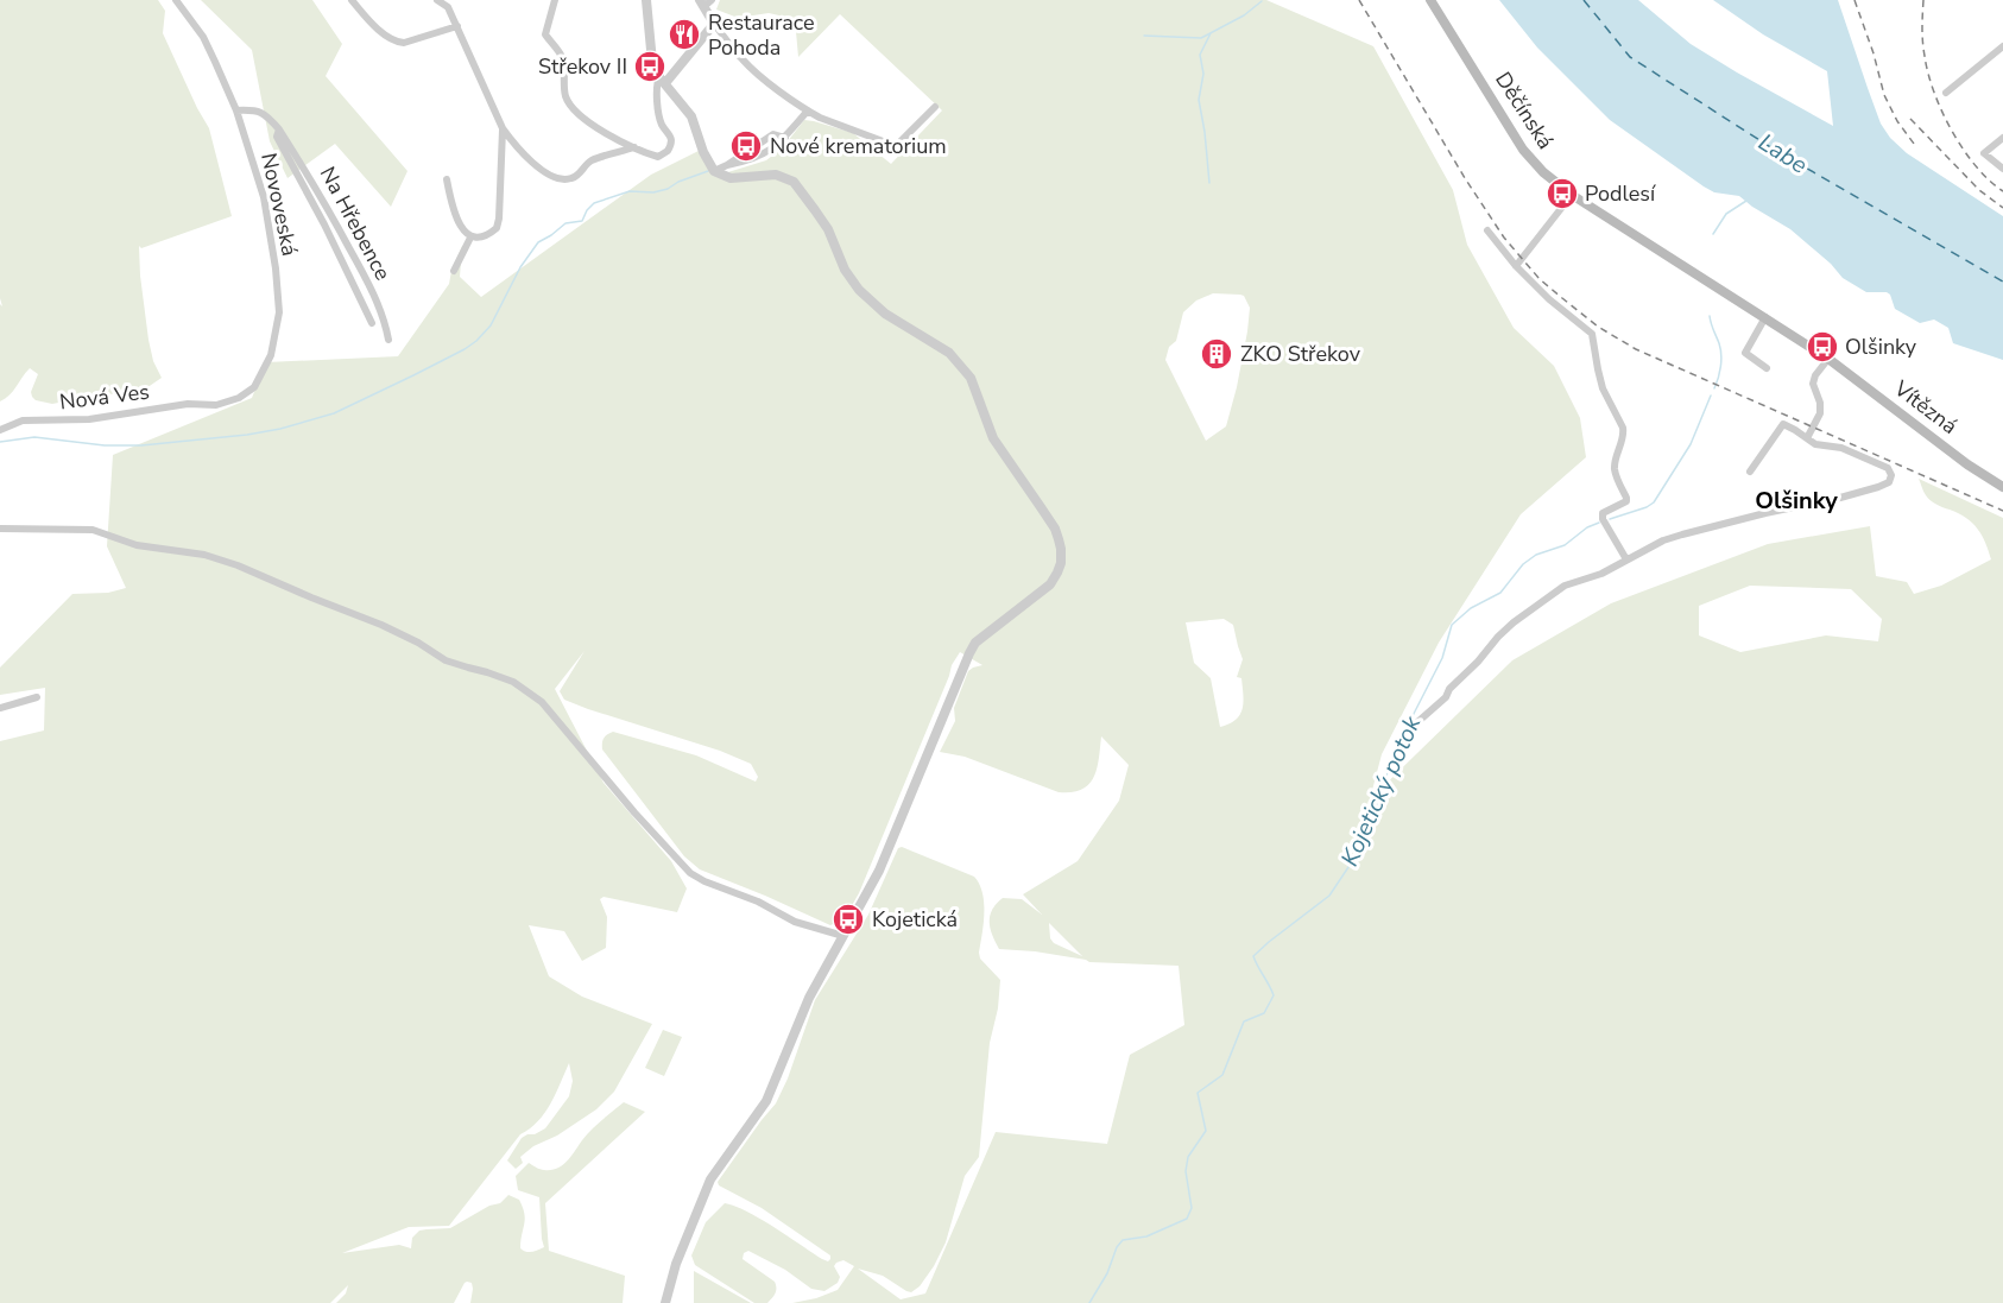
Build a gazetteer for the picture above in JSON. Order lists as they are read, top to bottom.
{
  "streets": {
    "main road": ["Děčínská", "Vítězná"],
    "street": ["Novoveská", "Na Hřebence", "Nová Ves"]
  },
  "crossings": [
    ["Děčínská", "Vítězná"],
    ["Novoveská", "Na Hřebence"],
    ["Novoveská", "Nová Ves"]
  ],
  "districts": ["Olšinky"],
  "water": ["Labe", "Kojetický potok"],
  "places": {
    "restaurant": ["Restaurace Pohoda"],
    "bus stop": [
      "Střekov II",
      "Nové krematorium",
      "Podlesí",
      "Olšinky",
      "Kojetická"
    ],
    "building": ["ZKO Střekov"]
  }
}
